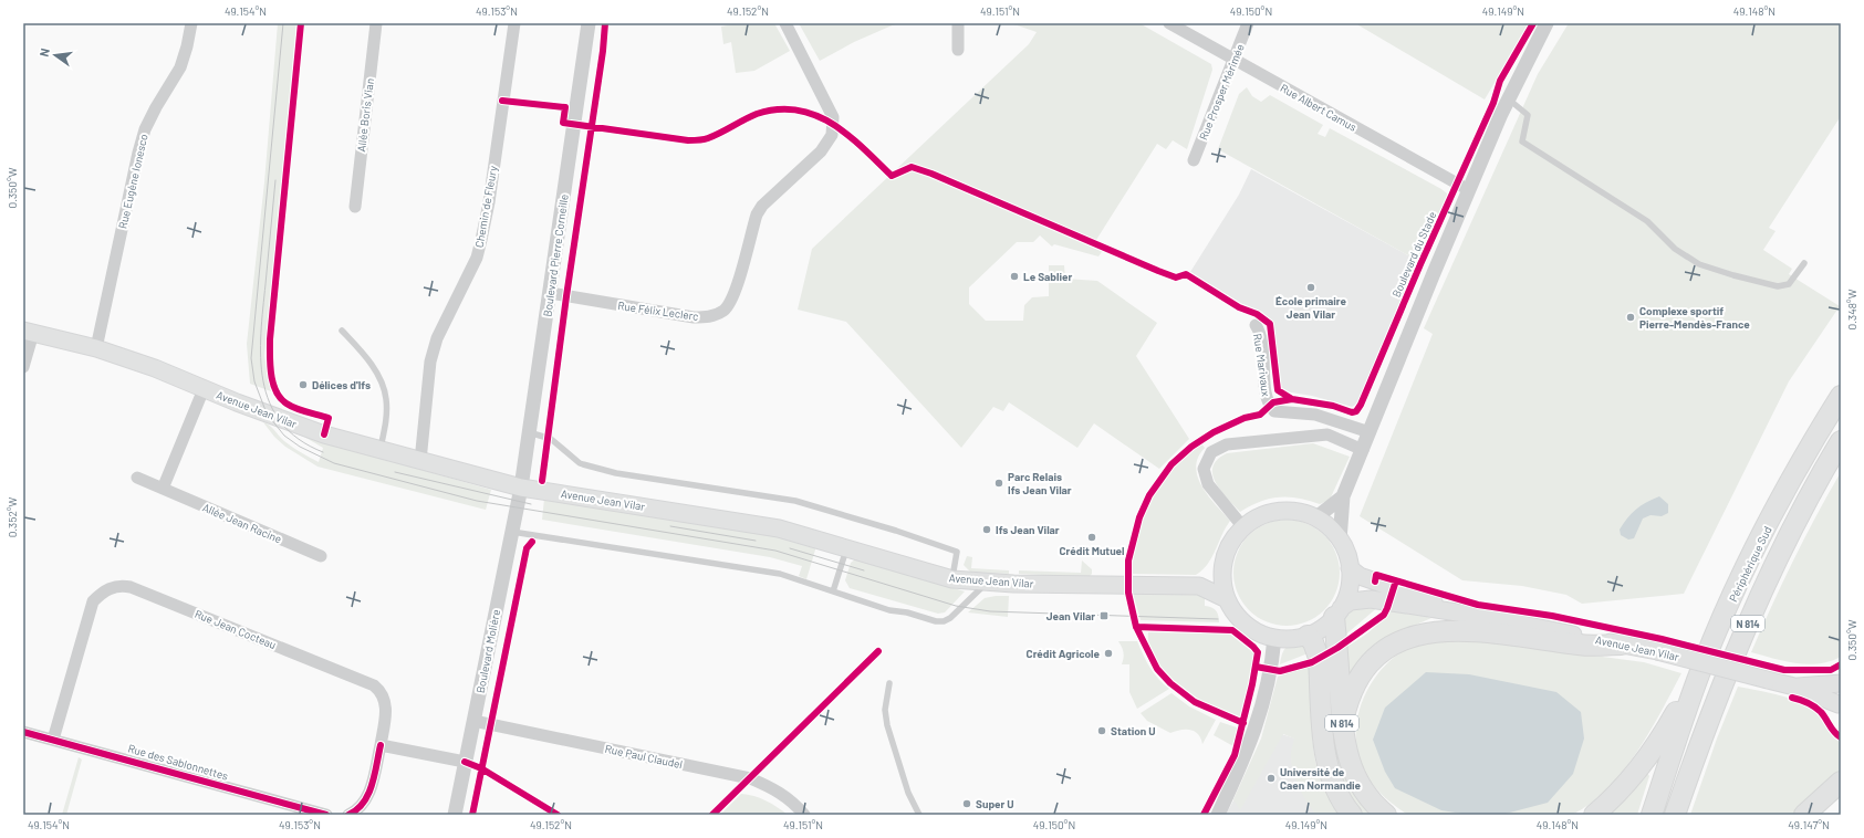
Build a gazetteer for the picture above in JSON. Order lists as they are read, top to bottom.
{
  "streets": {
    "highway": ["Périphérique Sud", "N 814"],
    "main road": ["Avenue Jean Vilar"],
    "street": [
      "Rue Prosper Mérimée",
      "Rue Albert Camus",
      "Allée Boris Vian",
      "Rue Eugène Ionesco",
      "Chemin de Fleury",
      "Boulevard Pierre Corneille",
      "Rue Félix Leclerc",
      "Rue Marivaux",
      "Allée Jean Racine",
      "Rue Jean Cocteau",
      "Boulevard Molière",
      "Rue Paul Claudel",
      "Rue des Sablonnettes"
    ],
    "cycle path": ["Boulevard du Stade"]
  },
  "crossings": [
    ["Rue Prosper Mérimée", "Rue Albert Camus"],
    ["Rue Eugène Ionesco", "Avenue Jean Vilar"],
    ["Chemin de Fleury", "Avenue Jean Vilar"],
    ["Boulevard Pierre Corneille", "Rue Félix Leclerc"],
    ["Boulevard Pierre Corneille", "Avenue Jean Vilar"],
    ["Boulevard Pierre Corneille", "Boulevard Molière"],
    ["Avenue Jean Vilar", "N 814"],
    ["Avenue Jean Vilar", "Boulevard Molière"],
    ["Périphérique Sud", "N 814"],
    ["Rue Jean Cocteau", "Rue des Sablonnettes"],
    ["Boulevard Molière", "Rue Paul Claudel"]
  ],
  "places": {
    "other": [
      "Le Sablier",
      "École primaire Jean Vilar",
      "Complexe sportif Pierre-Mendès-France",
      "Délices d'Ifs",
      "Parc Relais Ifs Jean Vilar",
      "Ifs Jean Vilar",
      "Crédit Mutuel",
      "Crédit Agricole",
      "Station U",
      "Université de Caen Normandie",
      "Super U"
    ],
    "transit": ["Jean Vilar"]
  },
  "north": "left",
  "coordinates": [
    "49.154°N",
    "49.153°N",
    "49.152°N",
    "49.151°N",
    "49.150°N",
    "49.149°N",
    "49.148°N",
    "0.350°W",
    "0.348°W",
    "0.352°W",
    "49.147°N"
  ]
}
